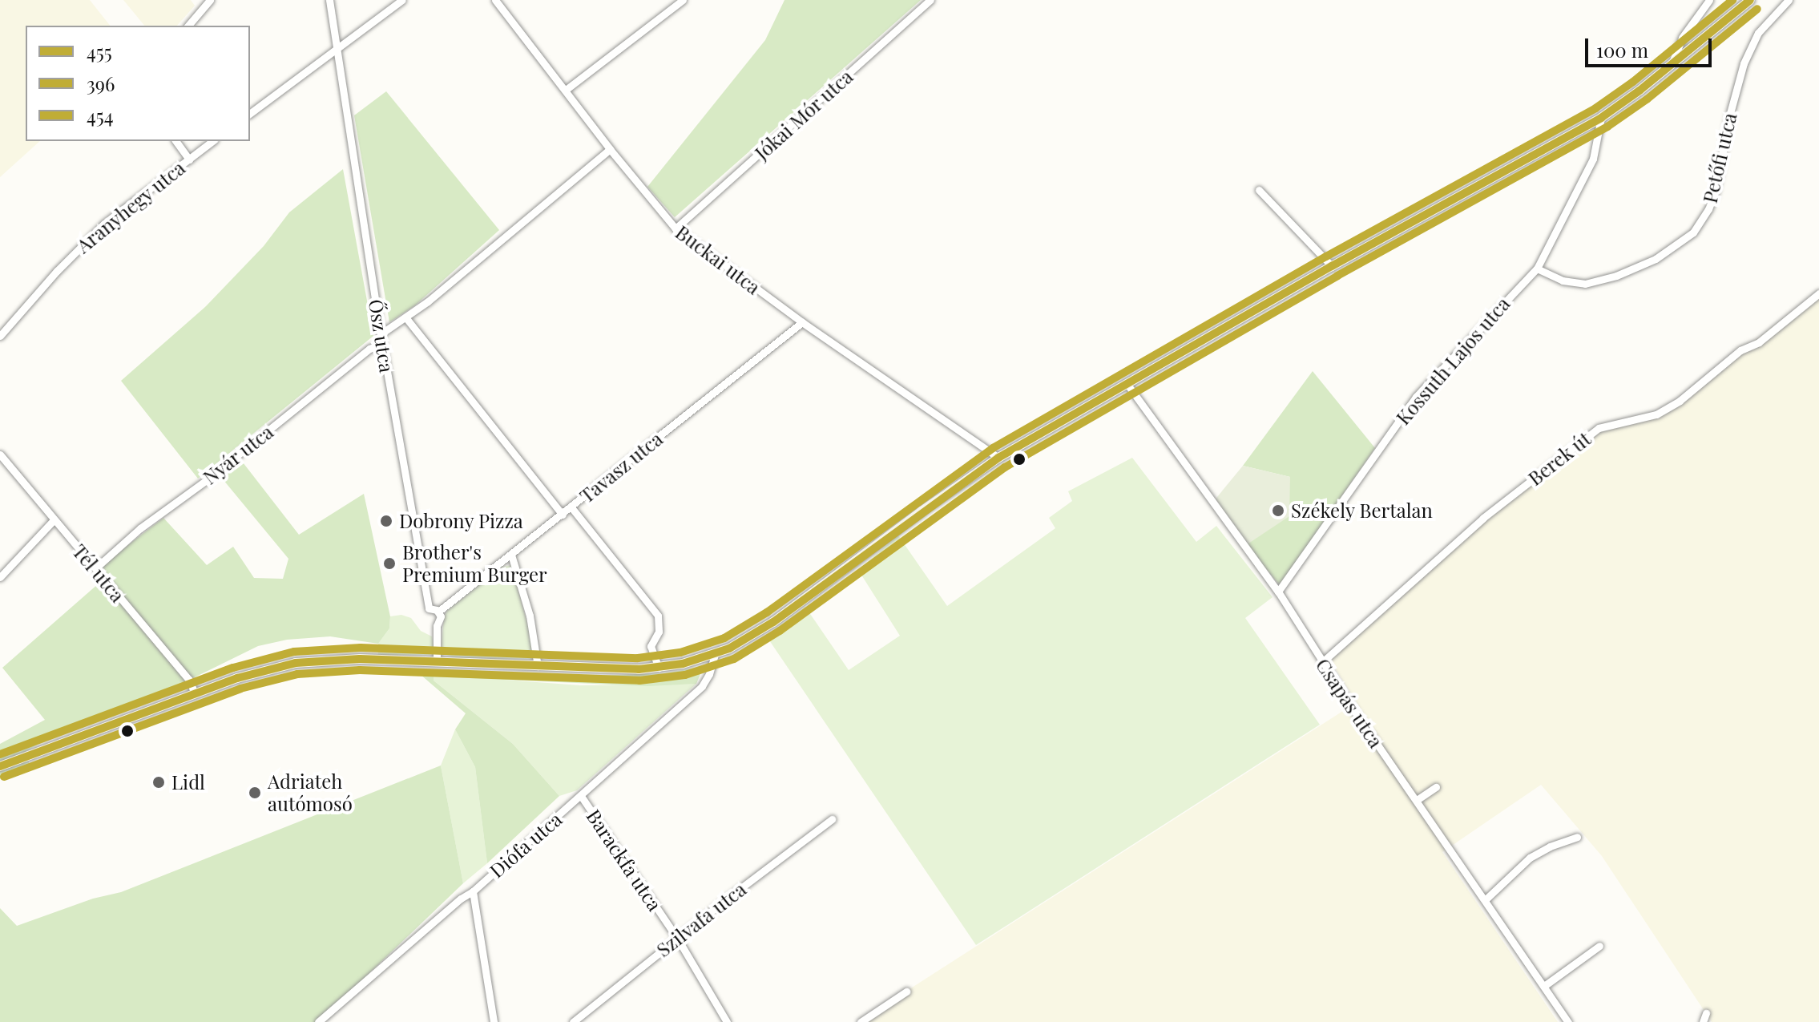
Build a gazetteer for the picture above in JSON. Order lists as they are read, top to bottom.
{
  "streets": {
    "street": [
      "Jókai Mór utca",
      "Petőfi utca",
      "Aranyhegy utca",
      "Buckai utca",
      "Ősz utca",
      "Kossuth Lajos utca",
      "Nyár utca",
      "Berek út",
      "Tavasz utca",
      "Tél utca",
      "Csapás utca",
      "Diófa utca",
      "Barackfa utca",
      "Szilvafa utca"
    ]
  },
  "crossings": [
    ["Jókai Mór utca", "Buckai utca"],
    ["Petőfi utca", "Kossuth Lajos utca"],
    ["Buckai utca", "Tavasz utca"],
    ["Ősz utca", "Nyár utca"],
    ["Ősz utca", "Tavasz utca"],
    ["Kossuth Lajos utca", "Csapás utca"],
    ["Nyár utca", "Tél utca"],
    ["Berek út", "Csapás utca"],
    ["Diófa utca", "Barackfa utca"],
    ["Barackfa utca", "Szilvafa utca"]
  ],
  "places": [
    "Székely Bertalan",
    "Dobrony Pizza",
    "Brother's Premium Burger",
    "Lidl",
    "Adriateh autómosó"
  ],
  "lines": ["transit line 455", "transit line 454", "transit line 396"],
  "legend": ["455", "396", "454"],
  "scale_bar": "100 m"
}
